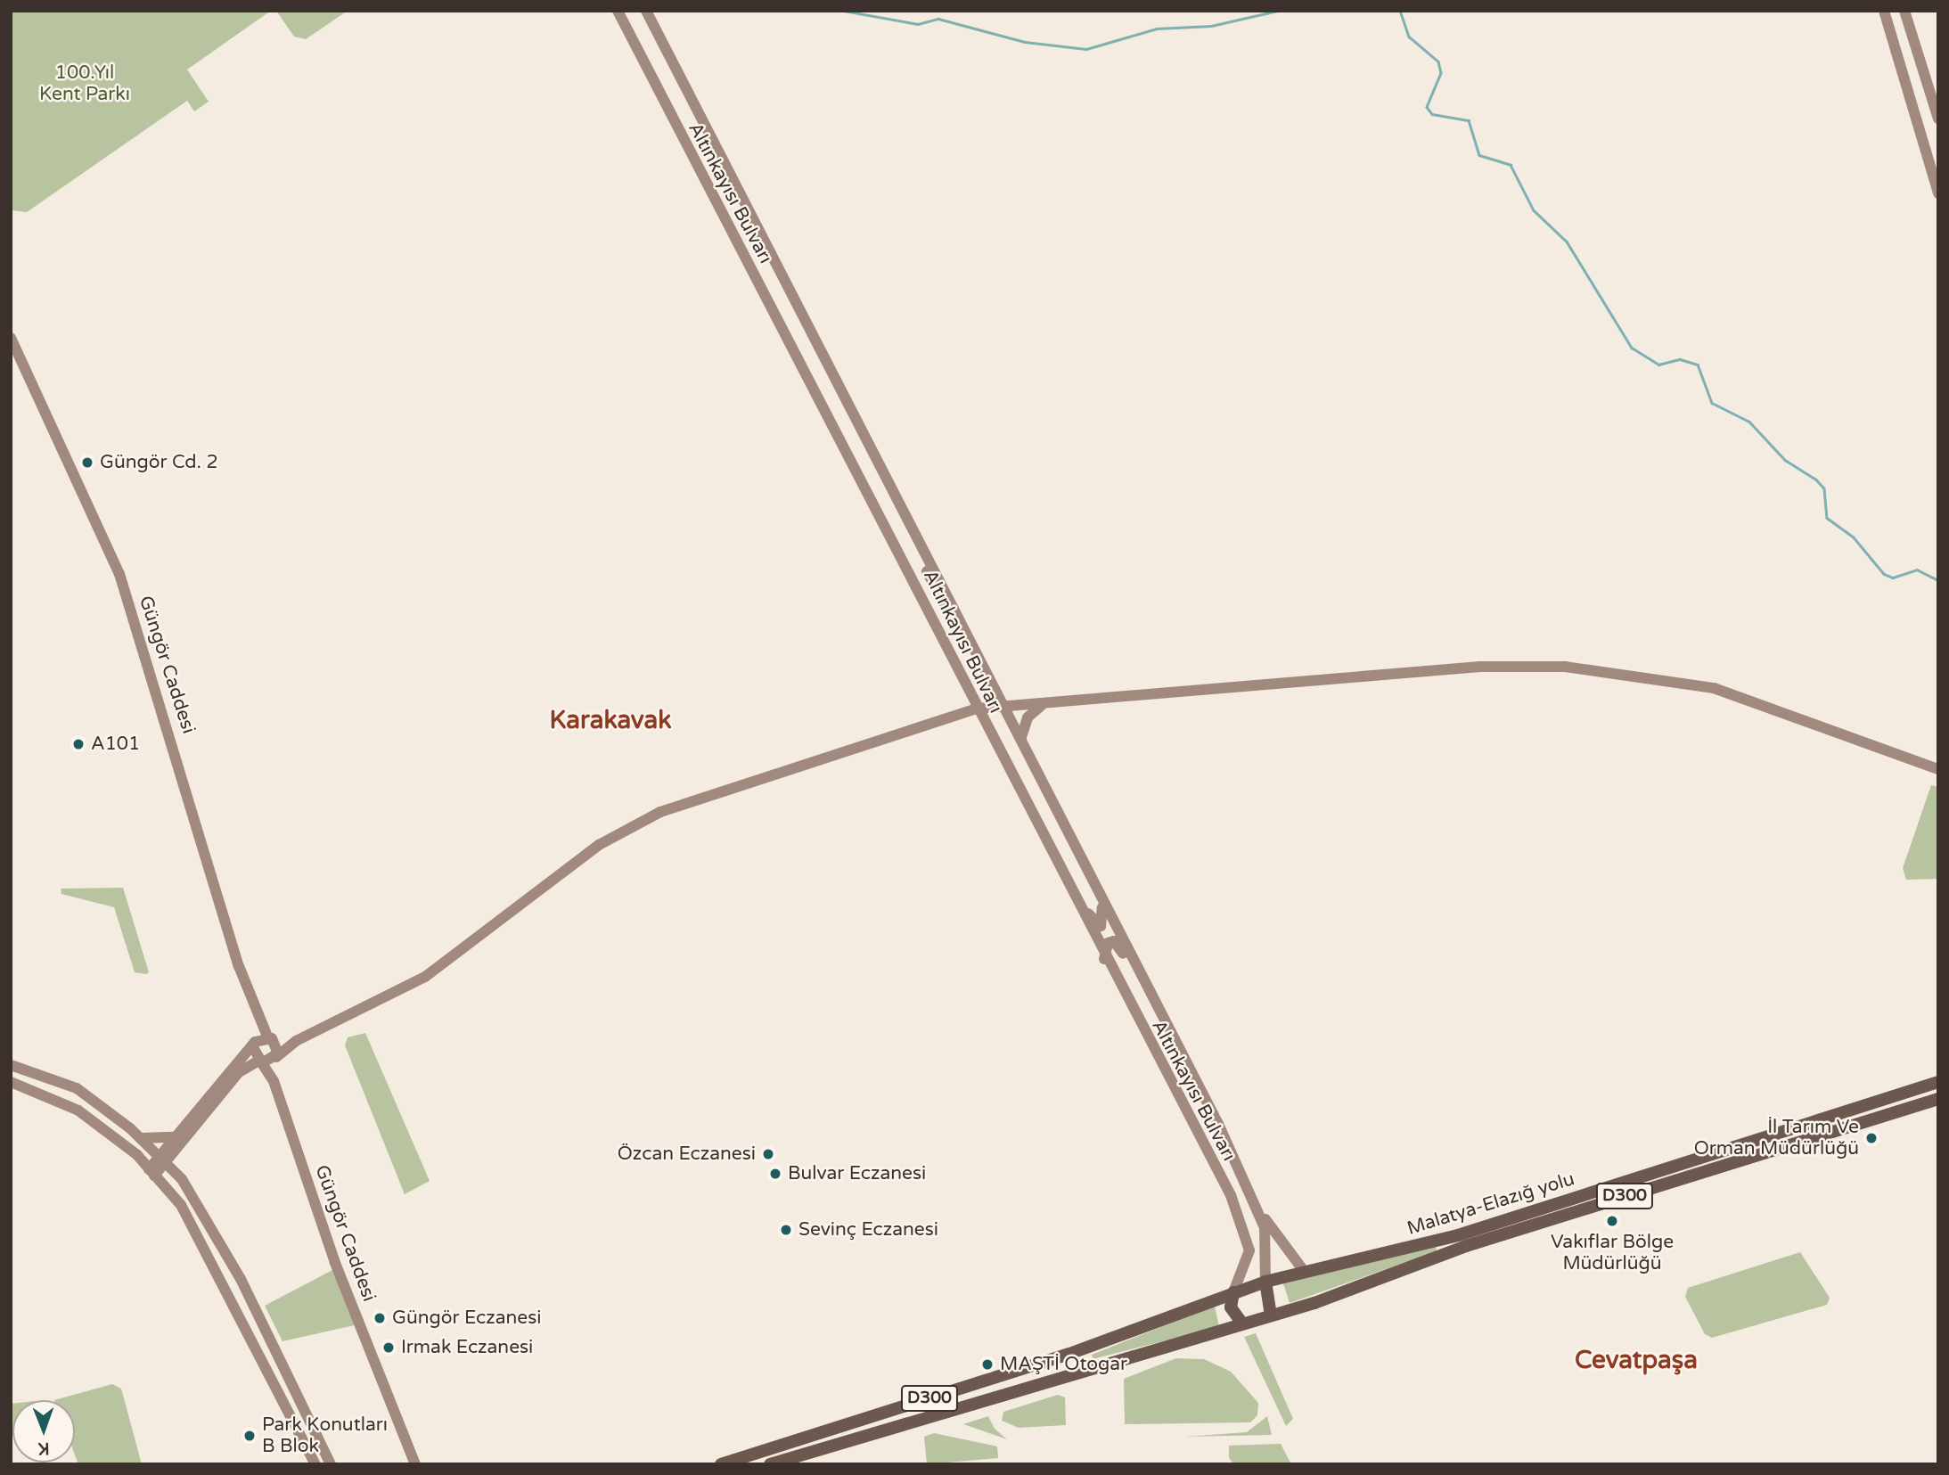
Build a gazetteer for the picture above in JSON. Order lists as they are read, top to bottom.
{
  "streets": {
    "highway": ["D300", "Malatya-Elazığ yolu"],
    "main road": ["Altınkayısı Bulvarı", "Güngör Caddesi"]
  },
  "crossings": [
    ["Altınkayısı Bulvarı", "D300"],
    ["Altınkayısı Bulvarı", "Malatya-Elazığ yolu"],
    ["D300", "Malatya-Elazığ yolu"]
  ],
  "districts": ["Karakavak", "Cevatpaşa"],
  "parks": ["100.Yıl Kent Parkı"],
  "places": [
    "Güngör Cd. 2",
    "A101",
    "İl Tarım Ve Orman Müdürlüğü",
    "Özcan Eczanesi",
    "Bulvar Eczanesi",
    "Vakıflar Bölge Müdürlüğü",
    "Sevinç Eczanesi",
    "Güngör Eczanesi",
    "Irmak Eczanesi",
    "MAŞTİ Otogar",
    "Park Konutları B Blok"
  ],
  "north": "bottom"
}
